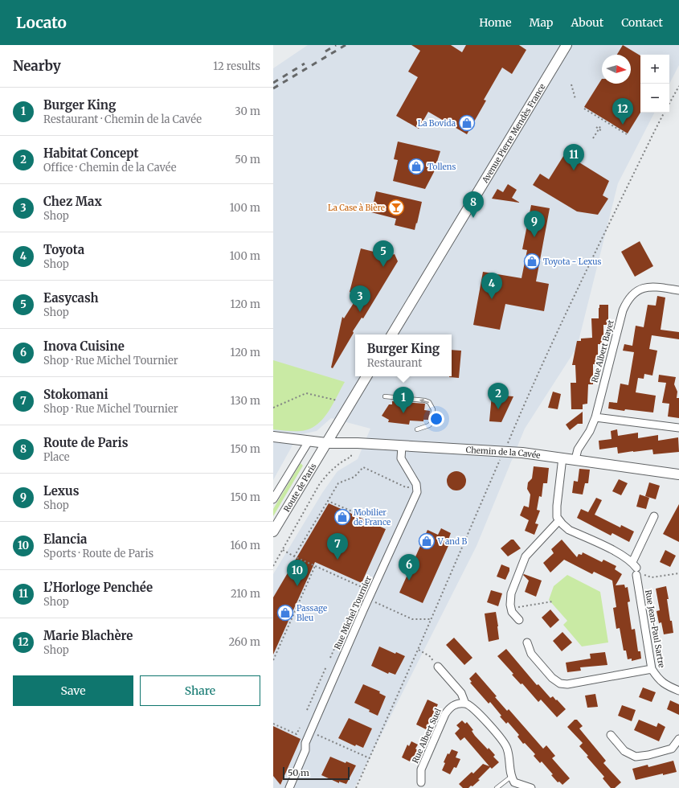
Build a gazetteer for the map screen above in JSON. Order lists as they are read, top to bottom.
{
  "streets": {
    "main road": ["Avenue Pierre Mendès France", "Chemin de la Cavée", "Route de Paris"],
    "street": [
      "Rue Albert Bayet",
      "Rue Michel Tournier",
      "Rue Jean-Paul Sartre",
      "Rue Albert Suel"
    ]
  },
  "crossings": [
    ["Rue Albert Bayet", "Chemin de la Cavée"],
    ["Chemin de la Cavée", "Route de Paris"],
    ["Chemin de la Cavée", "Rue Michel Tournier"]
  ],
  "places": {
    "shop": [
      "La Bovida",
      "Tollens",
      "Toyota - Lexus",
      "Mobilier de France",
      "V and B",
      "Passage Bleu"
    ],
    "bar": ["La Case à Bière"]
  },
  "scale_bar": "50 m",
  "north": "right",
  "page": {
    "header": "Locato",
    "nav": [
      "Home",
      "Map",
      "About",
      "Contact"
    ],
    "heading": ["Nearby", "12 results"],
    "map_buttons": ["+", "−"],
    "list": [
      {
        "mark": "1",
        "name": "Burger King",
        "note": "Restaurant · Chemin de la Cavée",
        "value": "30 m"
      },
      {
        "mark": "2",
        "name": "Habitat Concept",
        "note": "Office · Chemin de la Cavée",
        "value": "50 m"
      },
      {
        "mark": "3",
        "name": "Chez Max",
        "note": "Shop",
        "value": "100 m"
      },
      {
        "mark": "4",
        "name": "Toyota",
        "note": "Shop",
        "value": "100 m"
      },
      {
        "mark": "5",
        "name": "Easycash",
        "note": "Shop",
        "value": "120 m"
      },
      {
        "mark": "6",
        "name": "Inova Cuisine",
        "note": "Shop · Rue Michel Tournier",
        "value": "120 m"
      },
      {
        "mark": "7",
        "name": "Stokomani",
        "note": "Shop · Rue Michel Tournier",
        "value": "130 m"
      },
      {
        "mark": "8",
        "name": "Route de Paris",
        "note": "Place",
        "value": "150 m"
      },
      {
        "mark": "9",
        "name": "Lexus",
        "note": "Shop",
        "value": "150 m"
      },
      {
        "mark": "10",
        "name": "Elancia",
        "note": "Sports · Route de Paris",
        "value": "160 m"
      },
      {
        "mark": "11",
        "name": "L’Horloge Penchée",
        "note": "Shop",
        "value": "210 m"
      },
      {
        "mark": "12",
        "name": "Marie Blachère",
        "note": "Shop",
        "value": "260 m"
      }
    ],
    "pins": [
      "12",
      "11",
      "8",
      "9",
      "5",
      "4",
      "3",
      "2",
      "1",
      "7",
      "6",
      "10"
    ],
    "popup": ["Burger King", "Restaurant"],
    "buttons": ["Save", "Share"],
    "scale": "50 m"
  }
}
